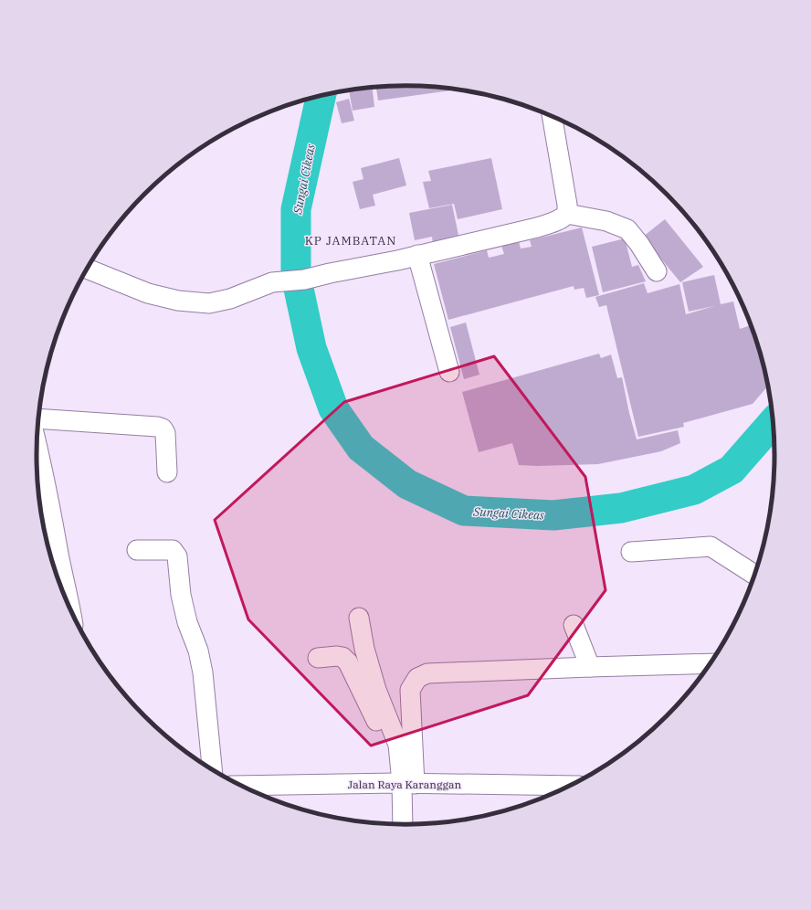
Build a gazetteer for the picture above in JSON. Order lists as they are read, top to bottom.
{
  "streets": {
    "street": ["Jalan Raya Karanggan"]
  },
  "districts": ["KP JAMBATAN"],
  "water": ["Sungai Cikeas"]
}
